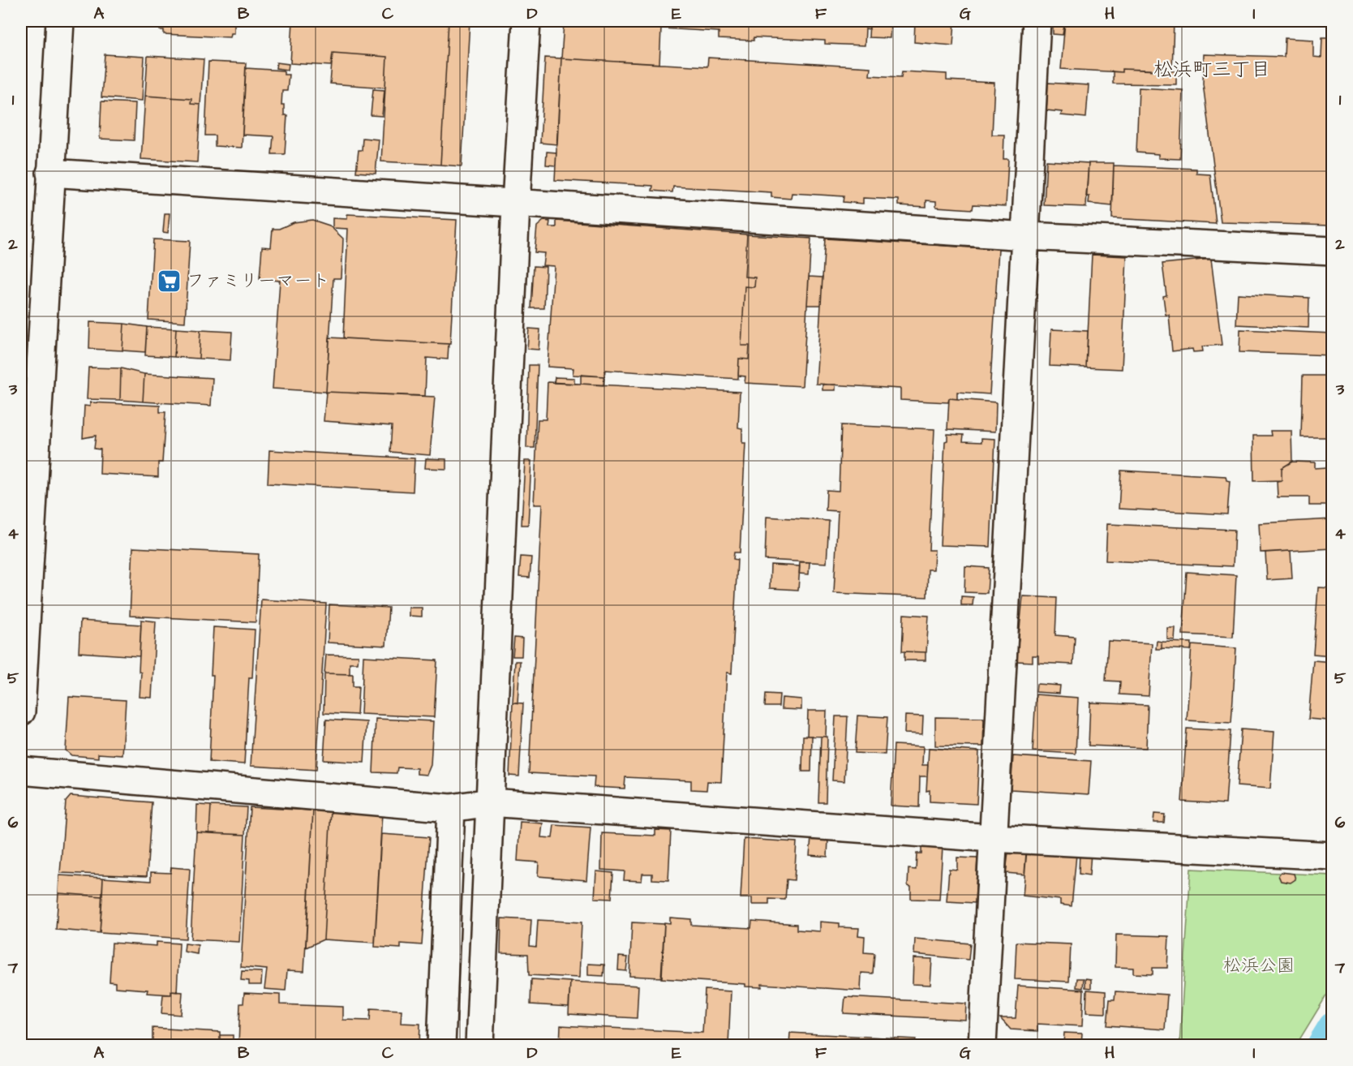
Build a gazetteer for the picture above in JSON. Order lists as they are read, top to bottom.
{
  "districts": ["松浜町三丁目"],
  "parks": ["松浜公園"],
  "places": {
    "supermarket": ["ファミリーマート"]
  },
  "grid": {
    "columns": [
      "A",
      "B",
      "C",
      "D",
      "E",
      "F",
      "G",
      "H",
      "I"
    ],
    "rows": [
      "1",
      "2",
      "3",
      "4",
      "5",
      "6",
      "7"
    ]
  }
}
